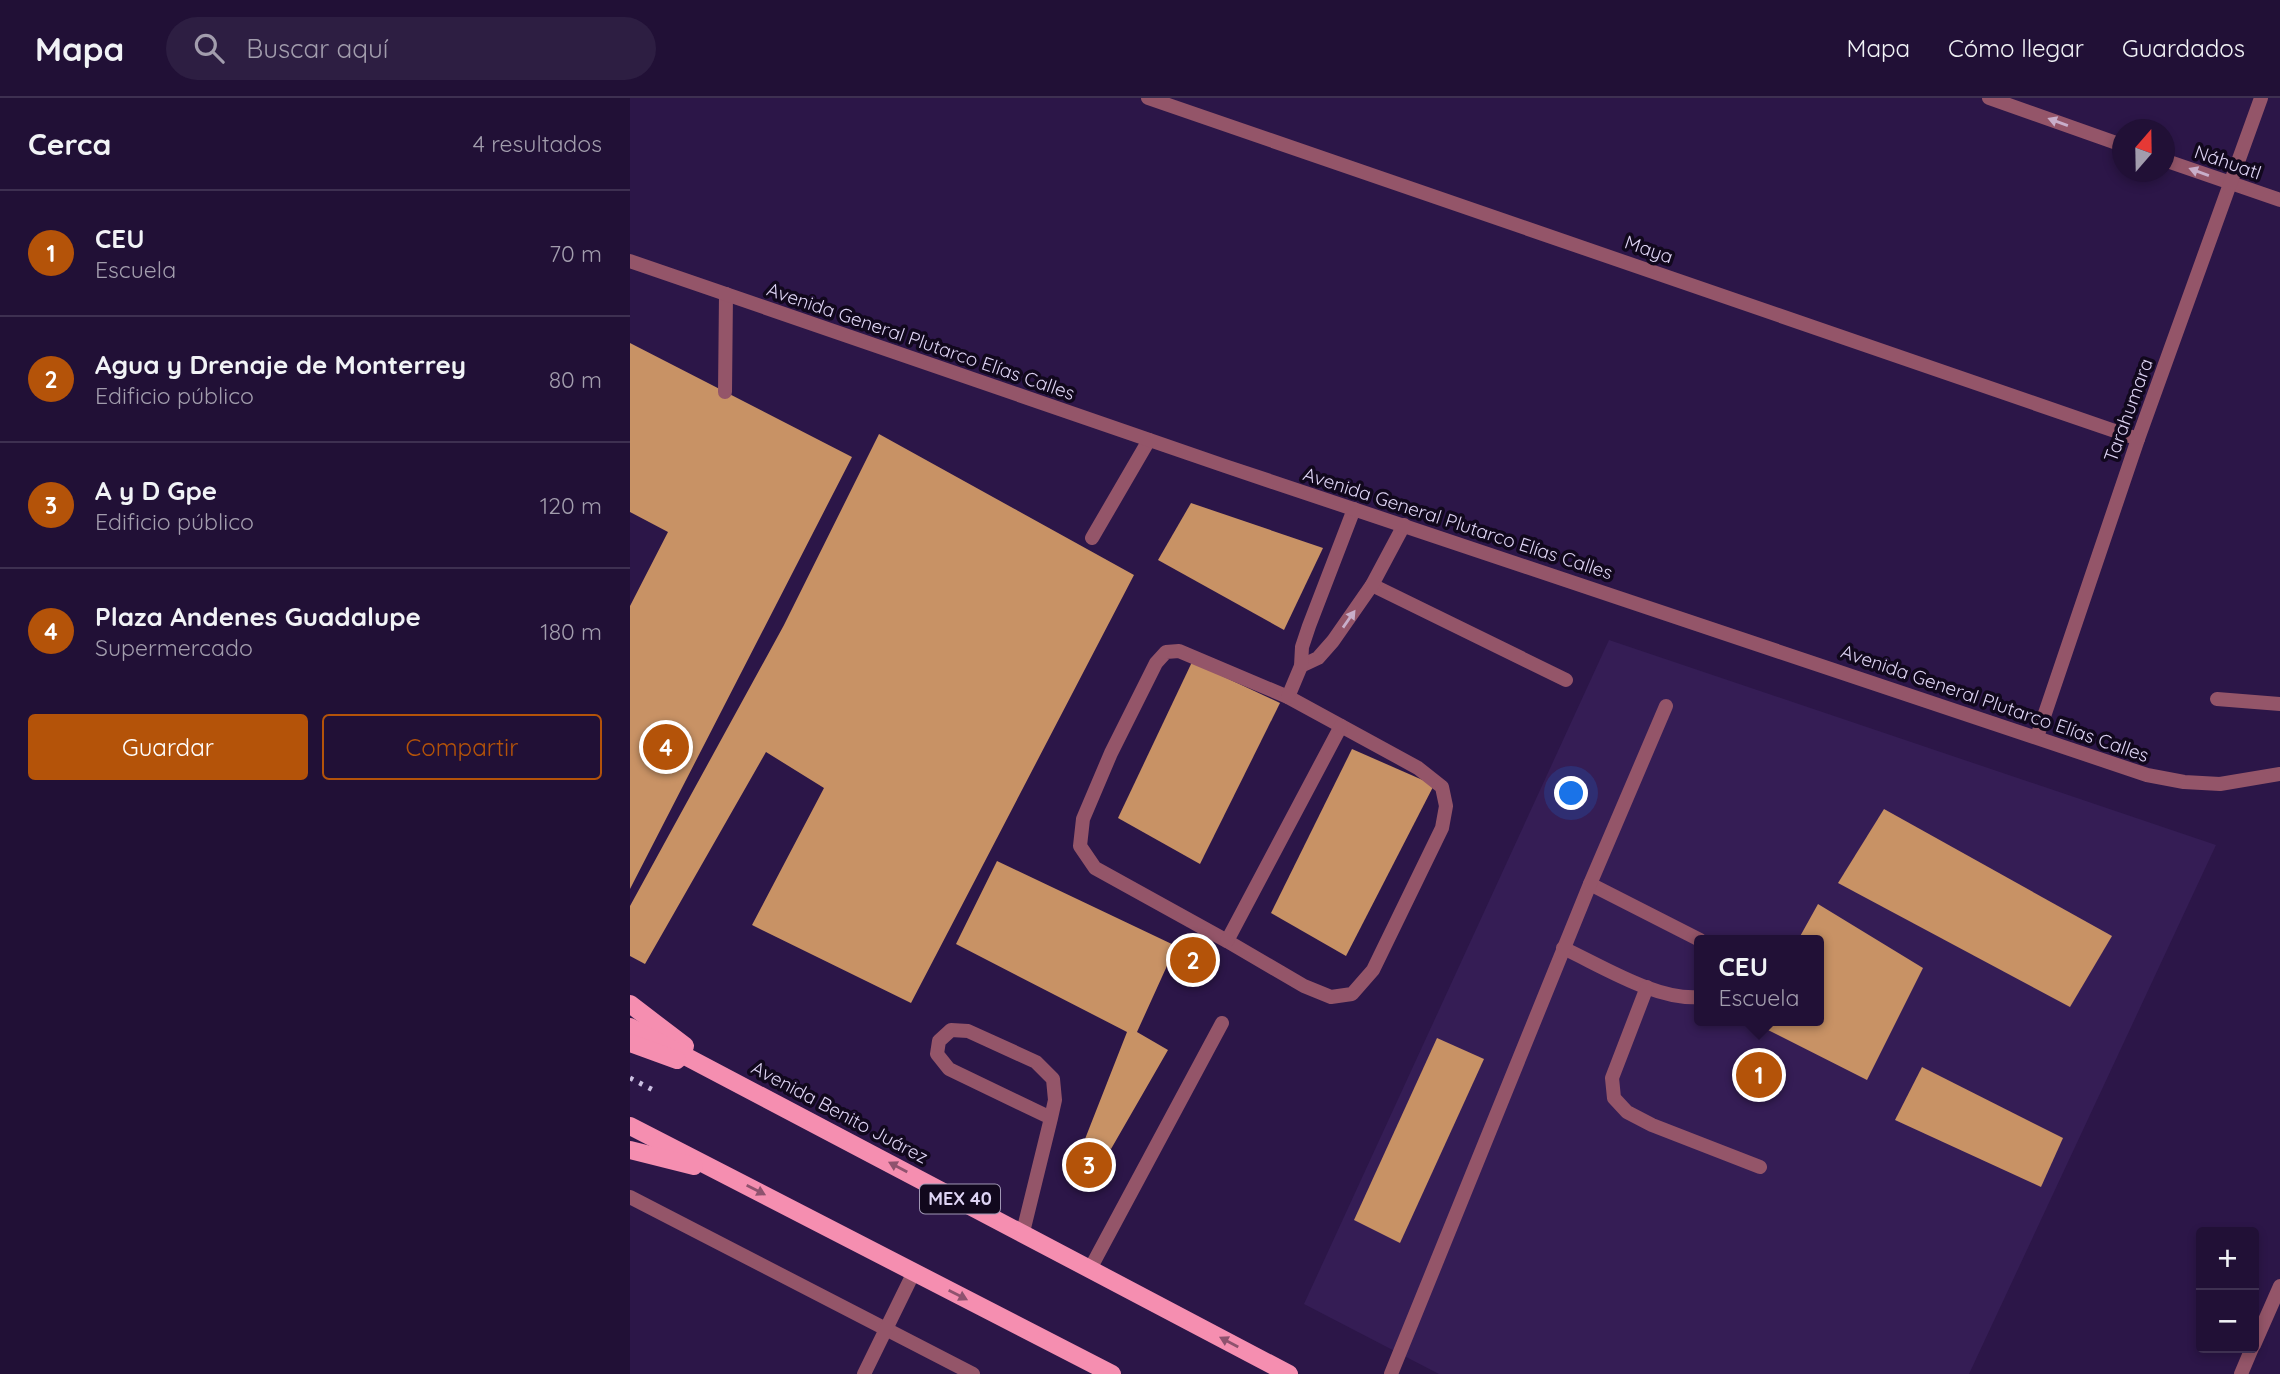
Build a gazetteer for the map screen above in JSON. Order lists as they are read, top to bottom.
{
  "streets": {
    "main road": ["Avenida Benito Juárez", "MEX 40"],
    "street": [
      "Náhuatl",
      "Maya",
      "Avenida General Plutarco Elías Calles",
      "Tarahumara"
    ]
  },
  "crossings": [
    ["Náhuatl", "Tarahumara"],
    ["Maya", "Tarahumara"],
    ["Avenida General Plutarco Elías Calles", "Tarahumara"]
  ],
  "one_way": ["Náhuatl"],
  "north": "top",
  "page": {
    "header": "Mapa",
    "search": "Buscar aquí",
    "nav": ["Mapa", "Cómo llegar", "Guardados"],
    "heading": ["Cerca", "4 resultados"],
    "list": [
      {
        "mark": "1",
        "name": "CEU",
        "note": "Escuela",
        "value": "70 m"
      },
      {
        "mark": "2",
        "name": "Agua y Drenaje de Monterrey",
        "note": "Edificio público",
        "value": "80 m"
      },
      {
        "mark": "3",
        "name": "A y D Gpe",
        "note": "Edificio público",
        "value": "120 m"
      },
      {
        "mark": "4",
        "name": "Plaza Andenes Guadalupe",
        "note": "Supermercado",
        "value": "180 m"
      }
    ],
    "buttons": ["Guardar", "Compartir"],
    "pins": [
      "4",
      "2",
      "1",
      "3"
    ],
    "popup": ["CEU", "Escuela"],
    "map_buttons": ["+", "−"]
  }
}
